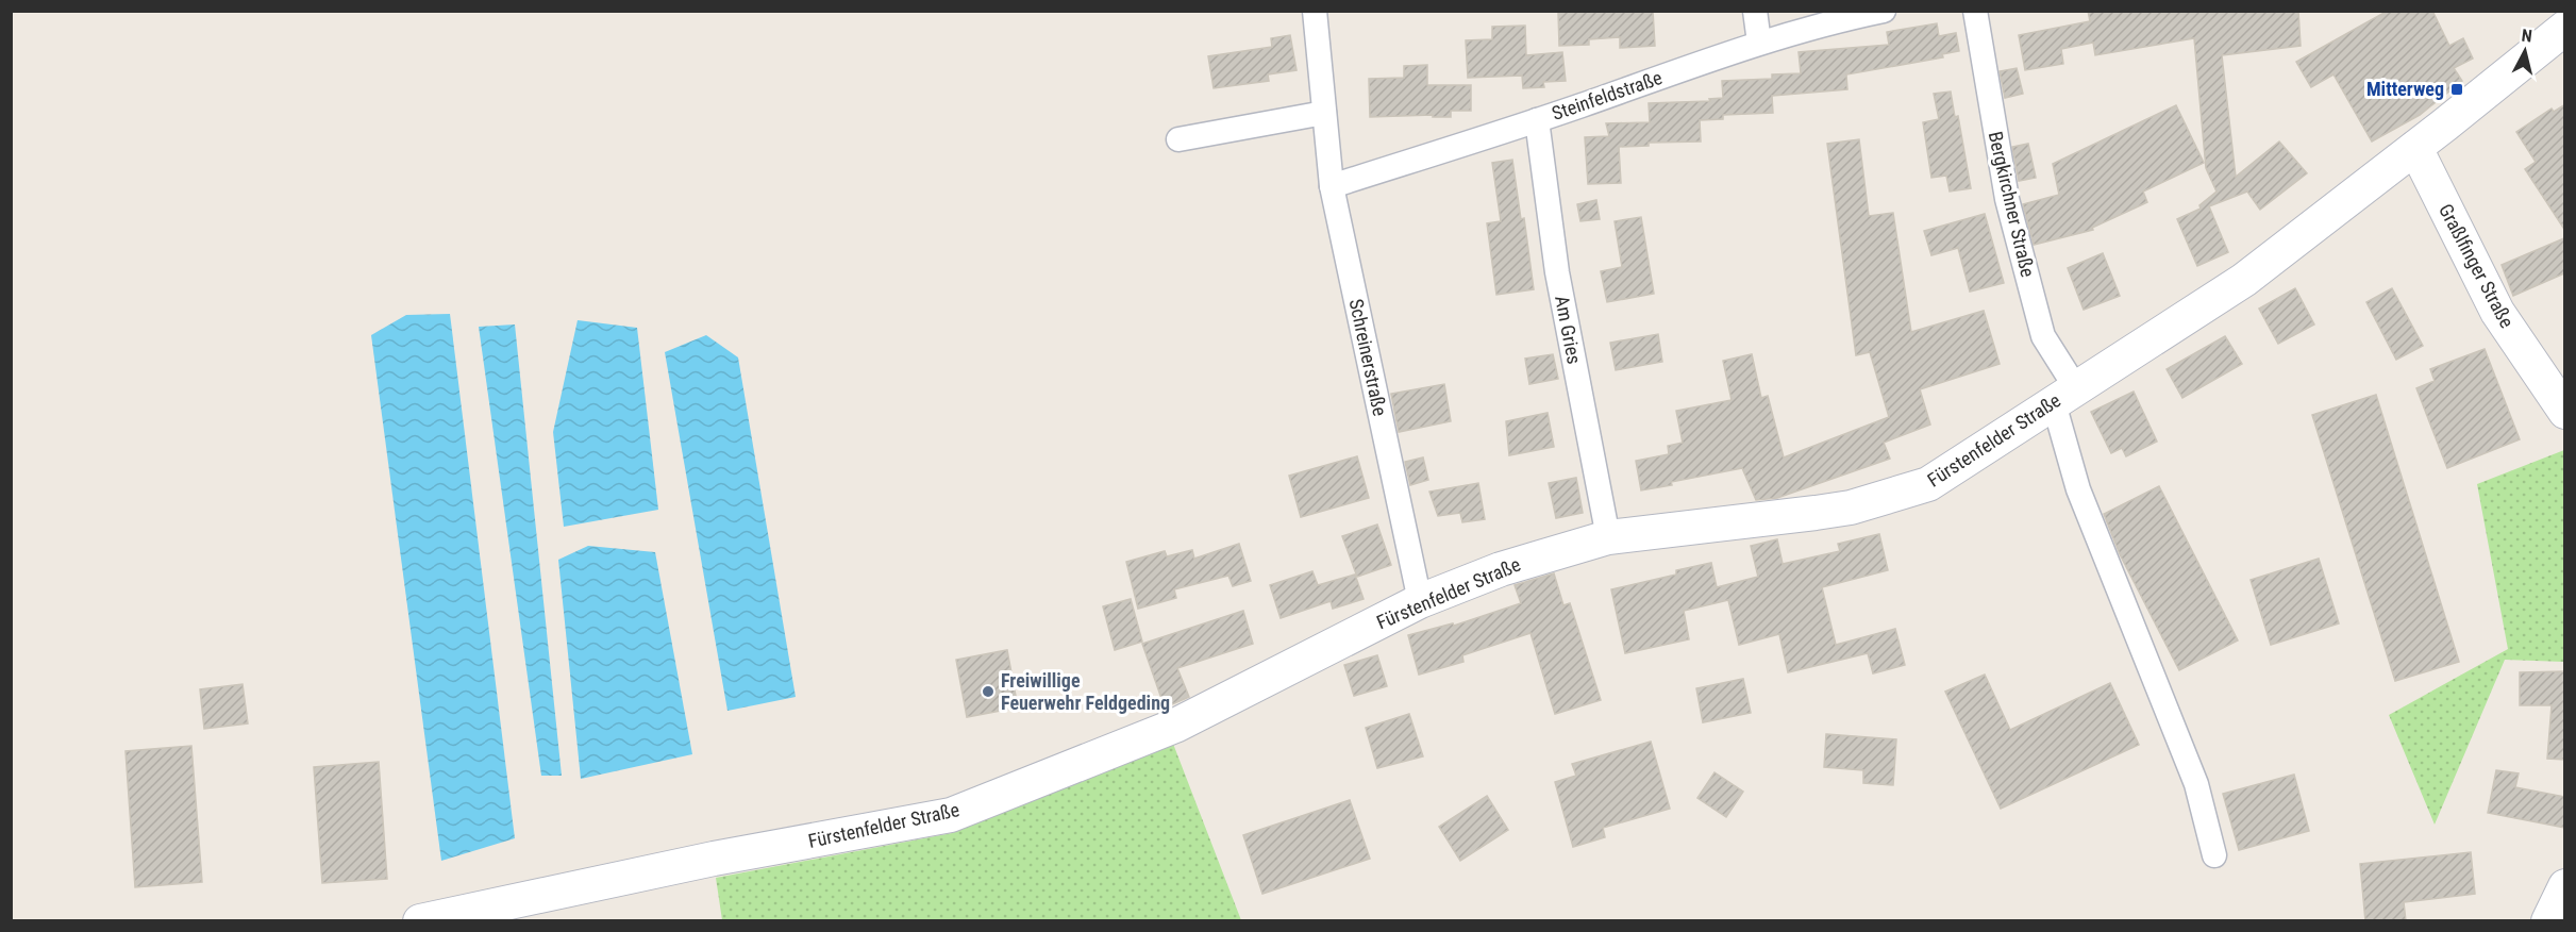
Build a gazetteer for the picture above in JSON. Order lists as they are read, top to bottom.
{
  "streets": {
    "street": [
      "Steinfeldstraße",
      "Bergkirchner Straße",
      "Graßlfinger Straße",
      "Am Gries",
      "Schreinerstraße",
      "Fürstenfelder Straße"
    ]
  },
  "crossings": [
    ["Steinfeldstraße", "Am Gries"],
    ["Steinfeldstraße", "Schreinerstraße"],
    ["Bergkirchner Straße", "Fürstenfelder Straße"],
    ["Graßlfinger Straße", "Fürstenfelder Straße"],
    ["Am Gries", "Fürstenfelder Straße"],
    ["Schreinerstraße", "Fürstenfelder Straße"]
  ],
  "places": {
    "transit": ["Mitterweg"],
    "other": ["Freiwillige Feuerwehr Feldgeding"]
  },
  "north": "top"
}
